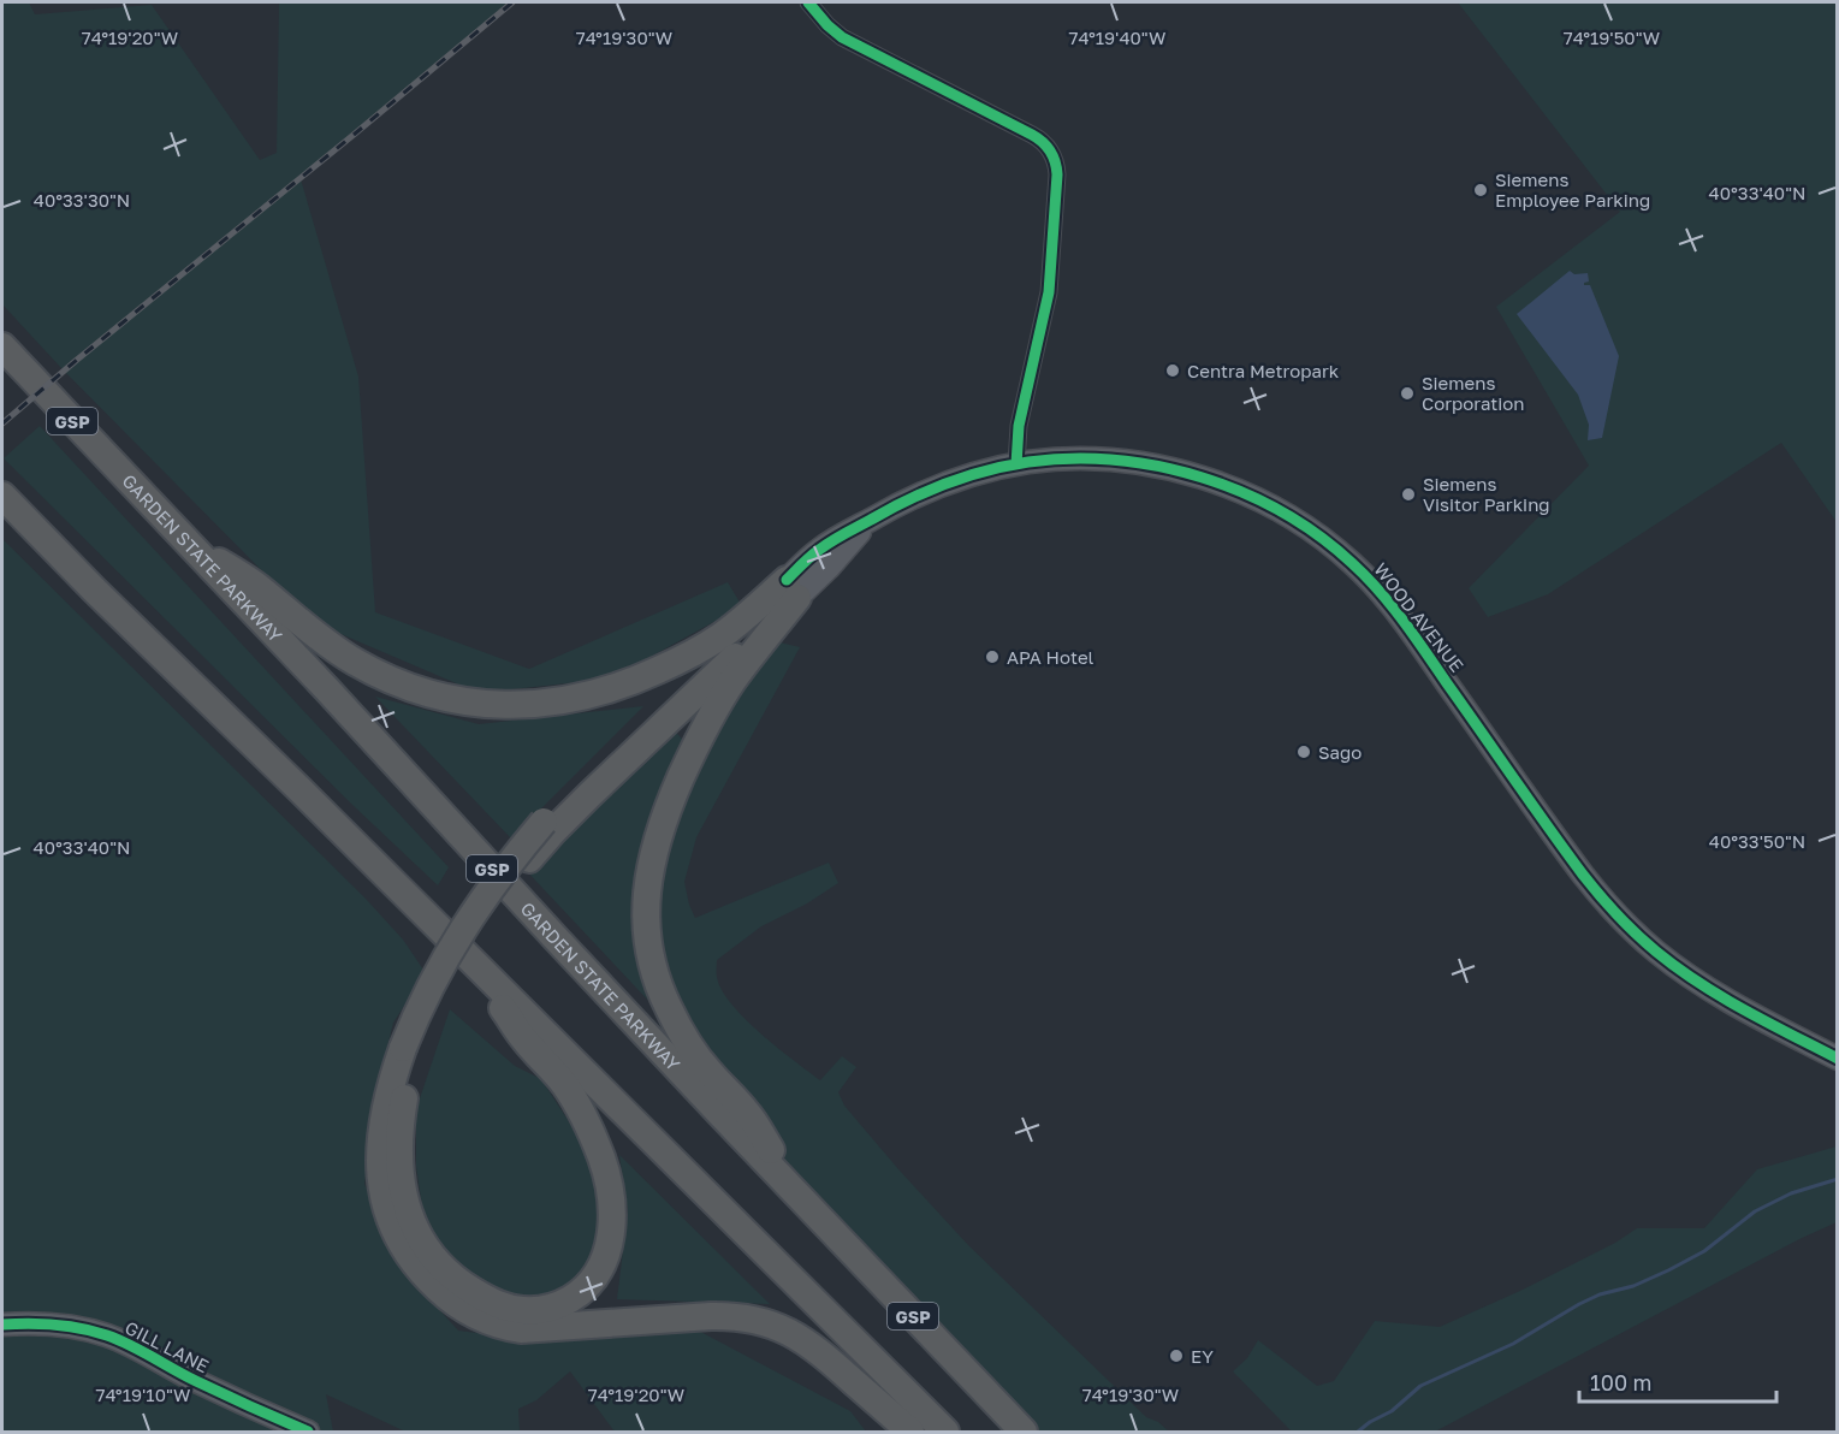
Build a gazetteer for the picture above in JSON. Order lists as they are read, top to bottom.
{
  "streets": {
    "highway": ["GSP", "GARDEN STATE PARKWAY"],
    "street": ["WOOD AVENUE", "GILL LANE"]
  },
  "places": [
    "Siemens Employee Parking",
    "Centra Metropark",
    "Siemens Corporation",
    "Siemens Visitor Parking",
    "APA Hotel",
    "Sago",
    "EY"
  ],
  "scale_bar": "100 m",
  "coordinates": [
    "74°19'20\"W",
    "74°19'30\"W",
    "74°19'40\"W",
    "74°19'50\"W",
    "40°33'40\"N",
    "40°33'30\"N",
    "40°33'50\"N",
    "74°19'10\"W"
  ]
}
